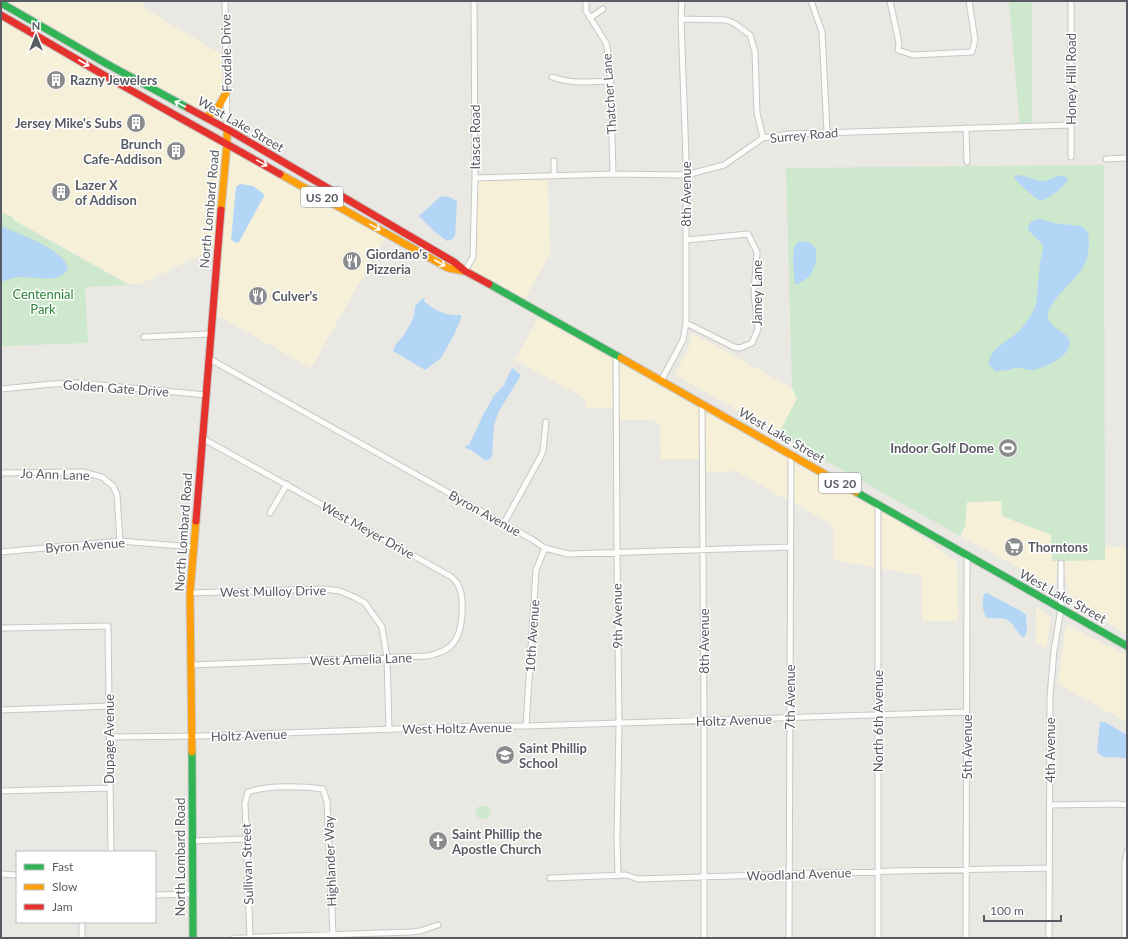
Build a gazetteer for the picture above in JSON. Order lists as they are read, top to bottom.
{
  "streets": {
    "main road": ["West Lake Street", "US 20", "North Lombard Road"],
    "street": [
      "Foxdale Drive",
      "Honey Hill Road",
      "Thatcher Lane",
      "Surrey Road",
      "Itasca Road",
      "8th Avenue",
      "Jamey Lane",
      "Golden Gate Drive",
      "Jo Ann Lane",
      "Byron Avenue",
      "West Meyer Drive",
      "West Mulloy Drive",
      "9th Avenue",
      "10th Avenue",
      "West Amelia Lane",
      "7th Avenue",
      "Holtz Avenue",
      "North 6th Avenue",
      "West Holtz Avenue",
      "Dupage Avenue",
      "5th Avenue",
      "4th Avenue",
      "Highlander Way",
      "Sullivan Street",
      "Woodland Avenue"
    ]
  },
  "crossings": [
    ["Foxdale Drive", "West Lake Street"],
    ["Foxdale Drive", "North Lombard Road"],
    ["Honey Hill Road", "Surrey Road"],
    ["Thatcher Lane", "Surrey Road"],
    ["West Lake Street", "Itasca Road"],
    ["West Lake Street", "8th Avenue"],
    ["West Lake Street", "North Lombard Road"],
    ["West Lake Street", "9th Avenue"],
    ["West Lake Street", "7th Avenue"],
    ["West Lake Street", "North 6th Avenue"],
    ["West Lake Street", "5th Avenue"],
    ["West Lake Street", "4th Avenue"],
    ["Surrey Road", "Itasca Road"],
    ["Surrey Road", "8th Avenue"],
    ["8th Avenue", "Jamey Lane"],
    ["8th Avenue", "Byron Avenue"],
    ["8th Avenue", "Holtz Avenue"],
    ["8th Avenue", "Woodland Avenue"],
    ["North Lombard Road", "Golden Gate Drive"],
    ["North Lombard Road", "Byron Avenue"],
    ["North Lombard Road", "West Meyer Drive"],
    ["North Lombard Road", "West Mulloy Drive"],
    ["North Lombard Road", "West Amelia Lane"],
    ["North Lombard Road", "Holtz Avenue"],
    ["Jo Ann Lane", "Byron Avenue"],
    ["Byron Avenue", "9th Avenue"],
    ["Byron Avenue", "10th Avenue"],
    ["Byron Avenue", "7th Avenue"],
    ["West Meyer Drive", "West Amelia Lane"],
    ["West Mulloy Drive", "West Amelia Lane"],
    ["West Mulloy Drive", "Holtz Avenue"],
    ["West Mulloy Drive", "West Holtz Avenue"],
    ["9th Avenue", "Holtz Avenue"],
    ["9th Avenue", "Woodland Avenue"],
    ["10th Avenue", "Holtz Avenue"],
    ["10th Avenue", "West Holtz Avenue"],
    ["7th Avenue", "Holtz Avenue"],
    ["7th Avenue", "Woodland Avenue"],
    ["Holtz Avenue", "North 6th Avenue"],
    ["Holtz Avenue", "West Holtz Avenue"],
    ["Holtz Avenue", "Dupage Avenue"],
    ["Holtz Avenue", "5th Avenue"],
    ["North 6th Avenue", "Woodland Avenue"],
    ["5th Avenue", "Woodland Avenue"],
    ["4th Avenue", "Woodland Avenue"],
    ["Highlander Way", "Sullivan Street"]
  ],
  "parks": ["Centennial Park"],
  "places": {
    "building": [
      "Razny Jewelers",
      "Jersey Mike's Subs",
      "Brunch Cafe-Addison",
      "Lazer X of Addison"
    ],
    "restaurant": ["Giordano's Pizzeria", "Culver's"],
    "sports": ["Indoor Golf Dome"],
    "supermarket": ["Thorntons"],
    "school or university": ["Saint Phillip School"],
    "church": ["Saint Phillip the Apostle Church"]
  },
  "legend": ["Fast", "Slow", "Jam"],
  "scale_bar": "100 m",
  "north": "top"
}
